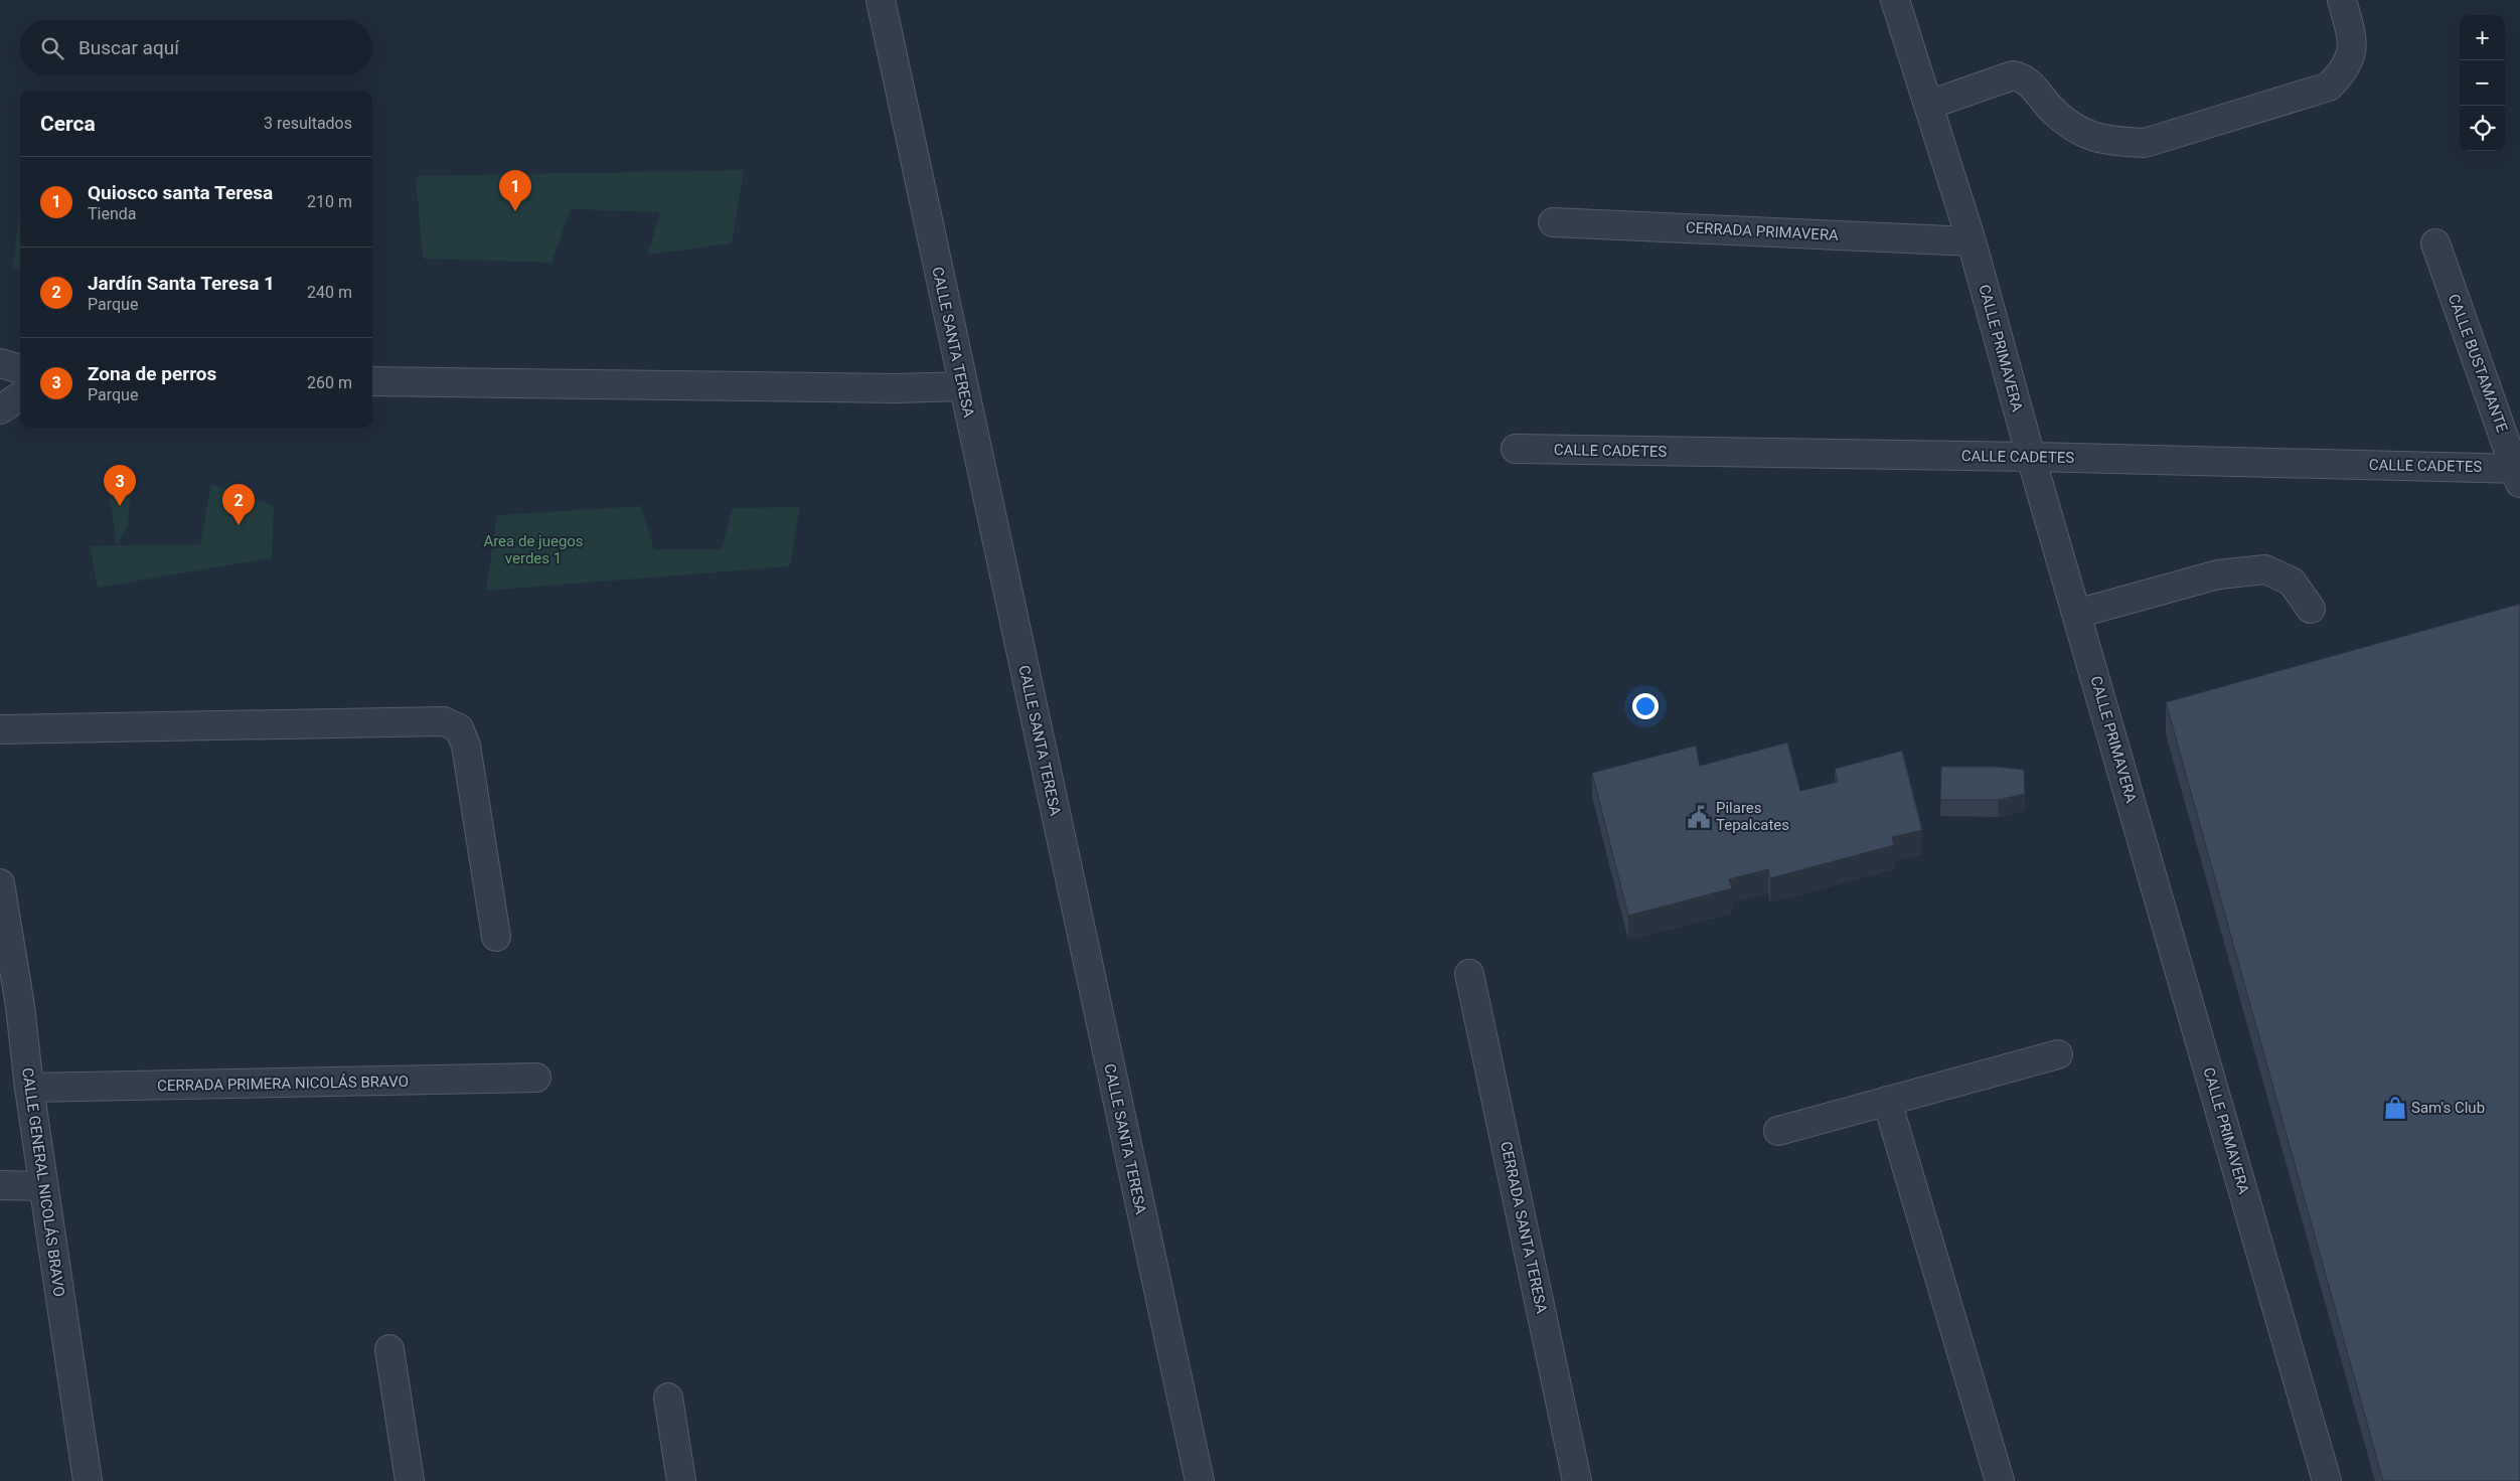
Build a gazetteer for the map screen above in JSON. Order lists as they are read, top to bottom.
{
  "streets": {
    "street": [
      "CERRADA PRIMAVERA",
      "CALLE SANTA TERESA",
      "CALLE PRIMAVERA",
      "CALLE BUSTAMANTE",
      "CALLE CADETES",
      "CERRADA PRIMERA NICOLÁS BRAVO",
      "CALLE GENERAL NICOLÁS BRAVO",
      "CERRADA SANTA TERESA"
    ]
  },
  "crossings": [
    ["CERRADA PRIMAVERA", "CALLE PRIMAVERA"],
    ["CALLE PRIMAVERA", "CALLE CADETES"],
    ["CALLE BUSTAMANTE", "CALLE CADETES"],
    ["CERRADA PRIMERA NICOLÁS BRAVO", "CALLE GENERAL NICOLÁS BRAVO"]
  ],
  "parks": ["Area de juegos verdes 1"],
  "places": {
    "public building": ["Pilares Tepalcates"],
    "shop": ["Sam's Club"]
  },
  "page": {
    "map_buttons": ["+", "−"],
    "search": "Buscar aquí",
    "heading": ["Cerca", "3 resultados"],
    "list": [
      {
        "mark": "1",
        "name": "Quiosco santa Teresa",
        "note": "Tienda",
        "value": "210 m"
      },
      {
        "mark": "2",
        "name": "Jardín Santa Teresa 1",
        "note": "Parque",
        "value": "240 m"
      },
      {
        "mark": "3",
        "name": "Zona de perros",
        "note": "Parque",
        "value": "260 m"
      }
    ],
    "pins": ["1", "3", "2"]
  }
}
